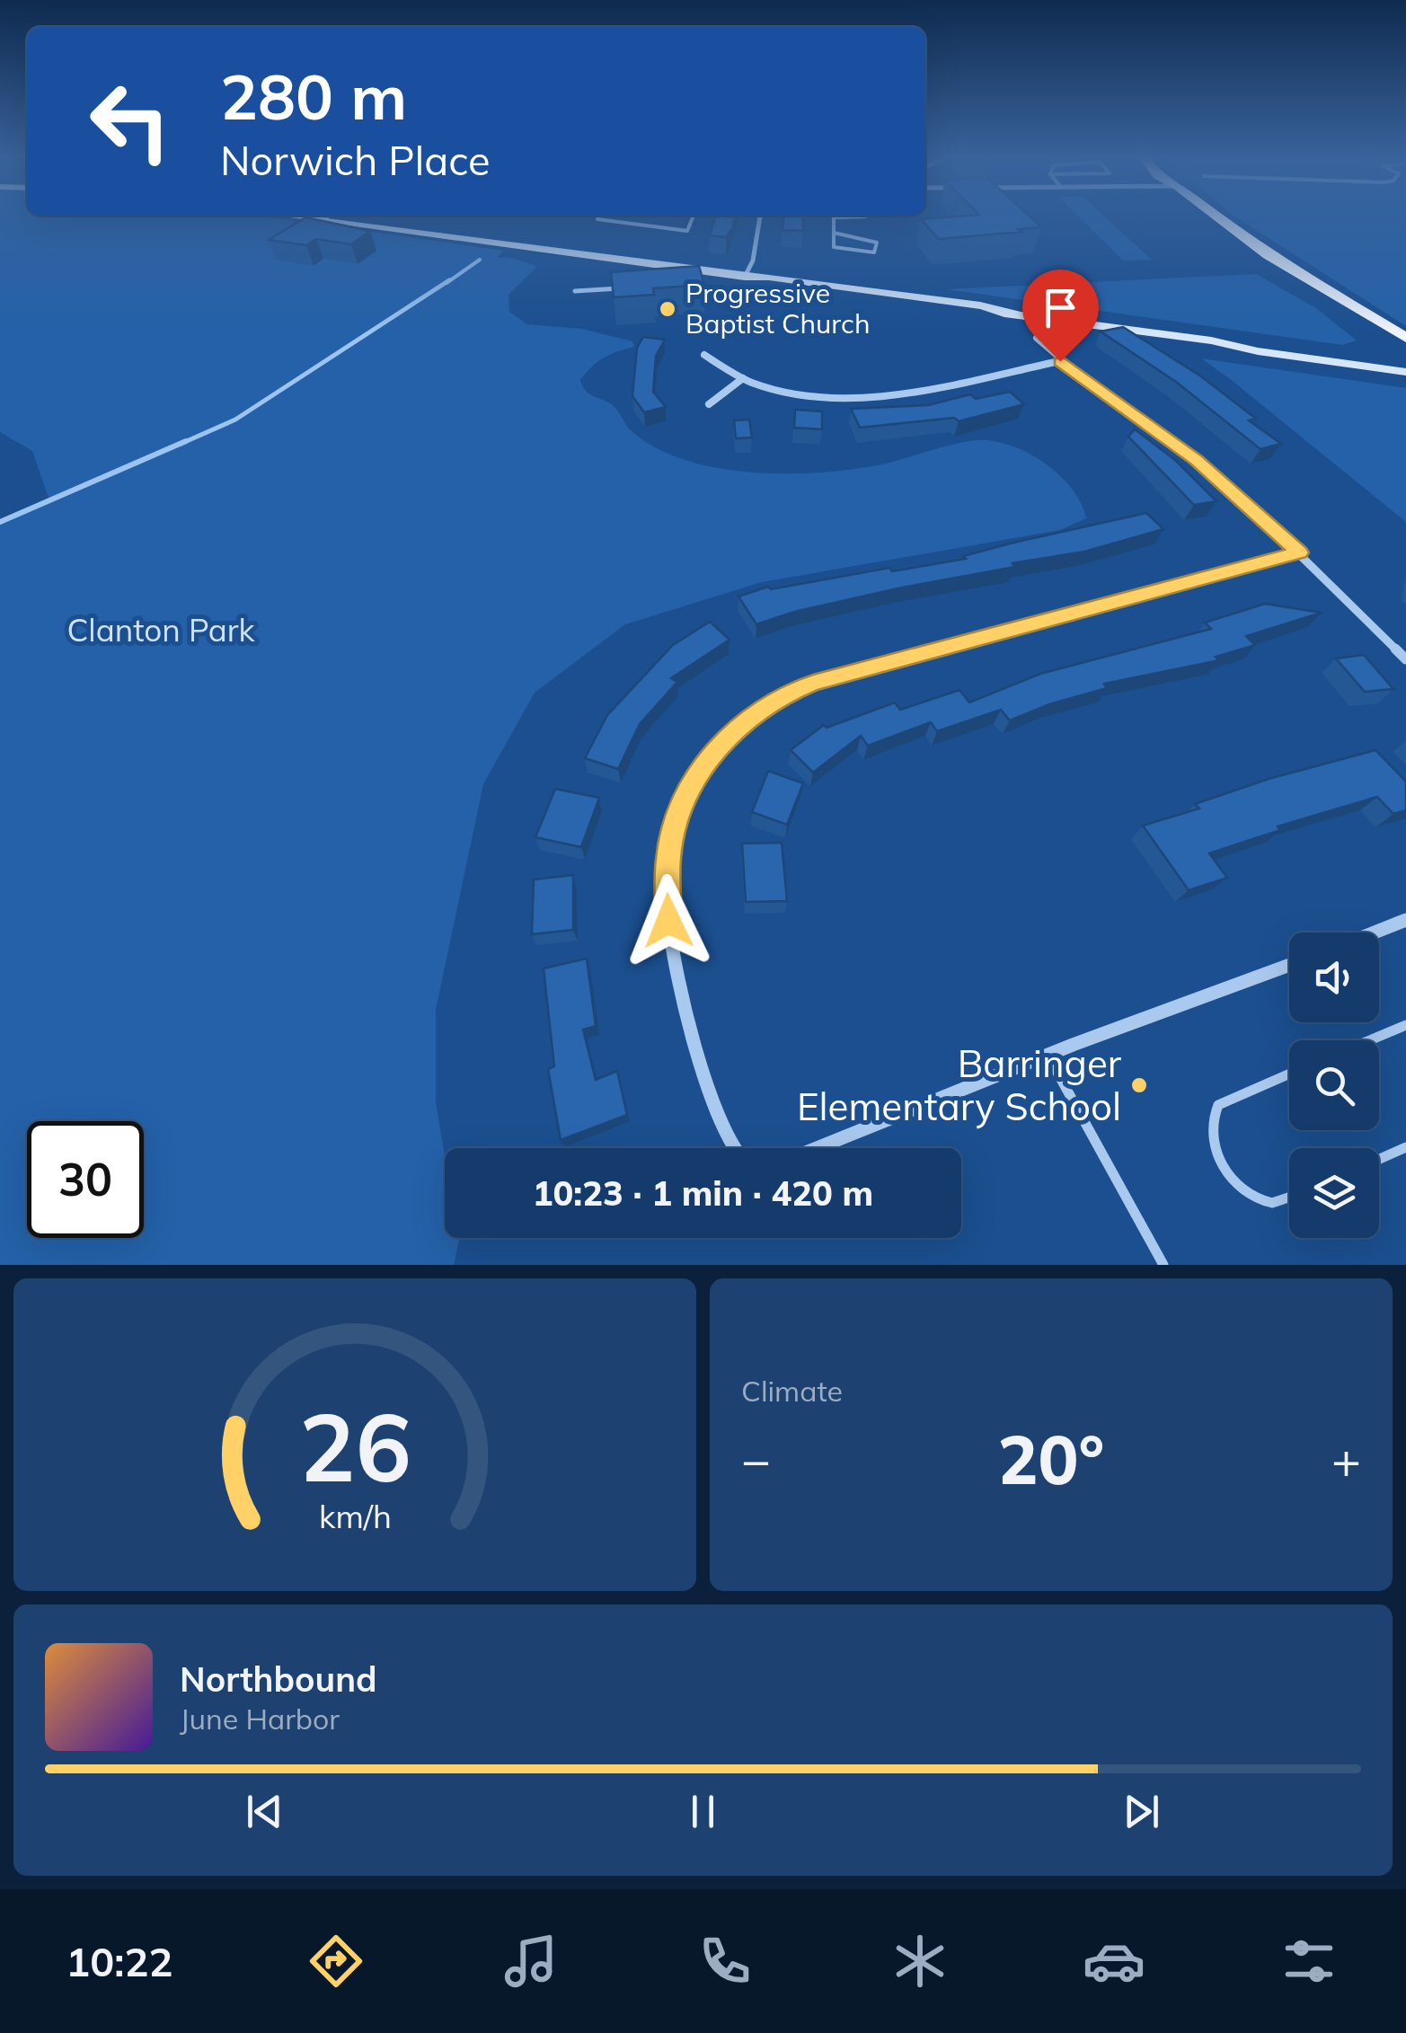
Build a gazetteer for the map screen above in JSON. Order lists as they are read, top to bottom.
{
  "parks": ["Clanton Park"],
  "places": ["Progressive Baptist Church", "Barringer Elementary School"],
  "page": {
    "turn": ["280 m", "Norwich Place"],
    "limit": "30",
    "trip": "10:23 · 1 min · 420 m",
    "tile": "Climate",
    "heat": ["−", "20°", "+"],
    "song": ["Northbound", "June Harbor"],
    "tabs": "10:22",
    "gauge": ["26", "km/h"]
  }
}
